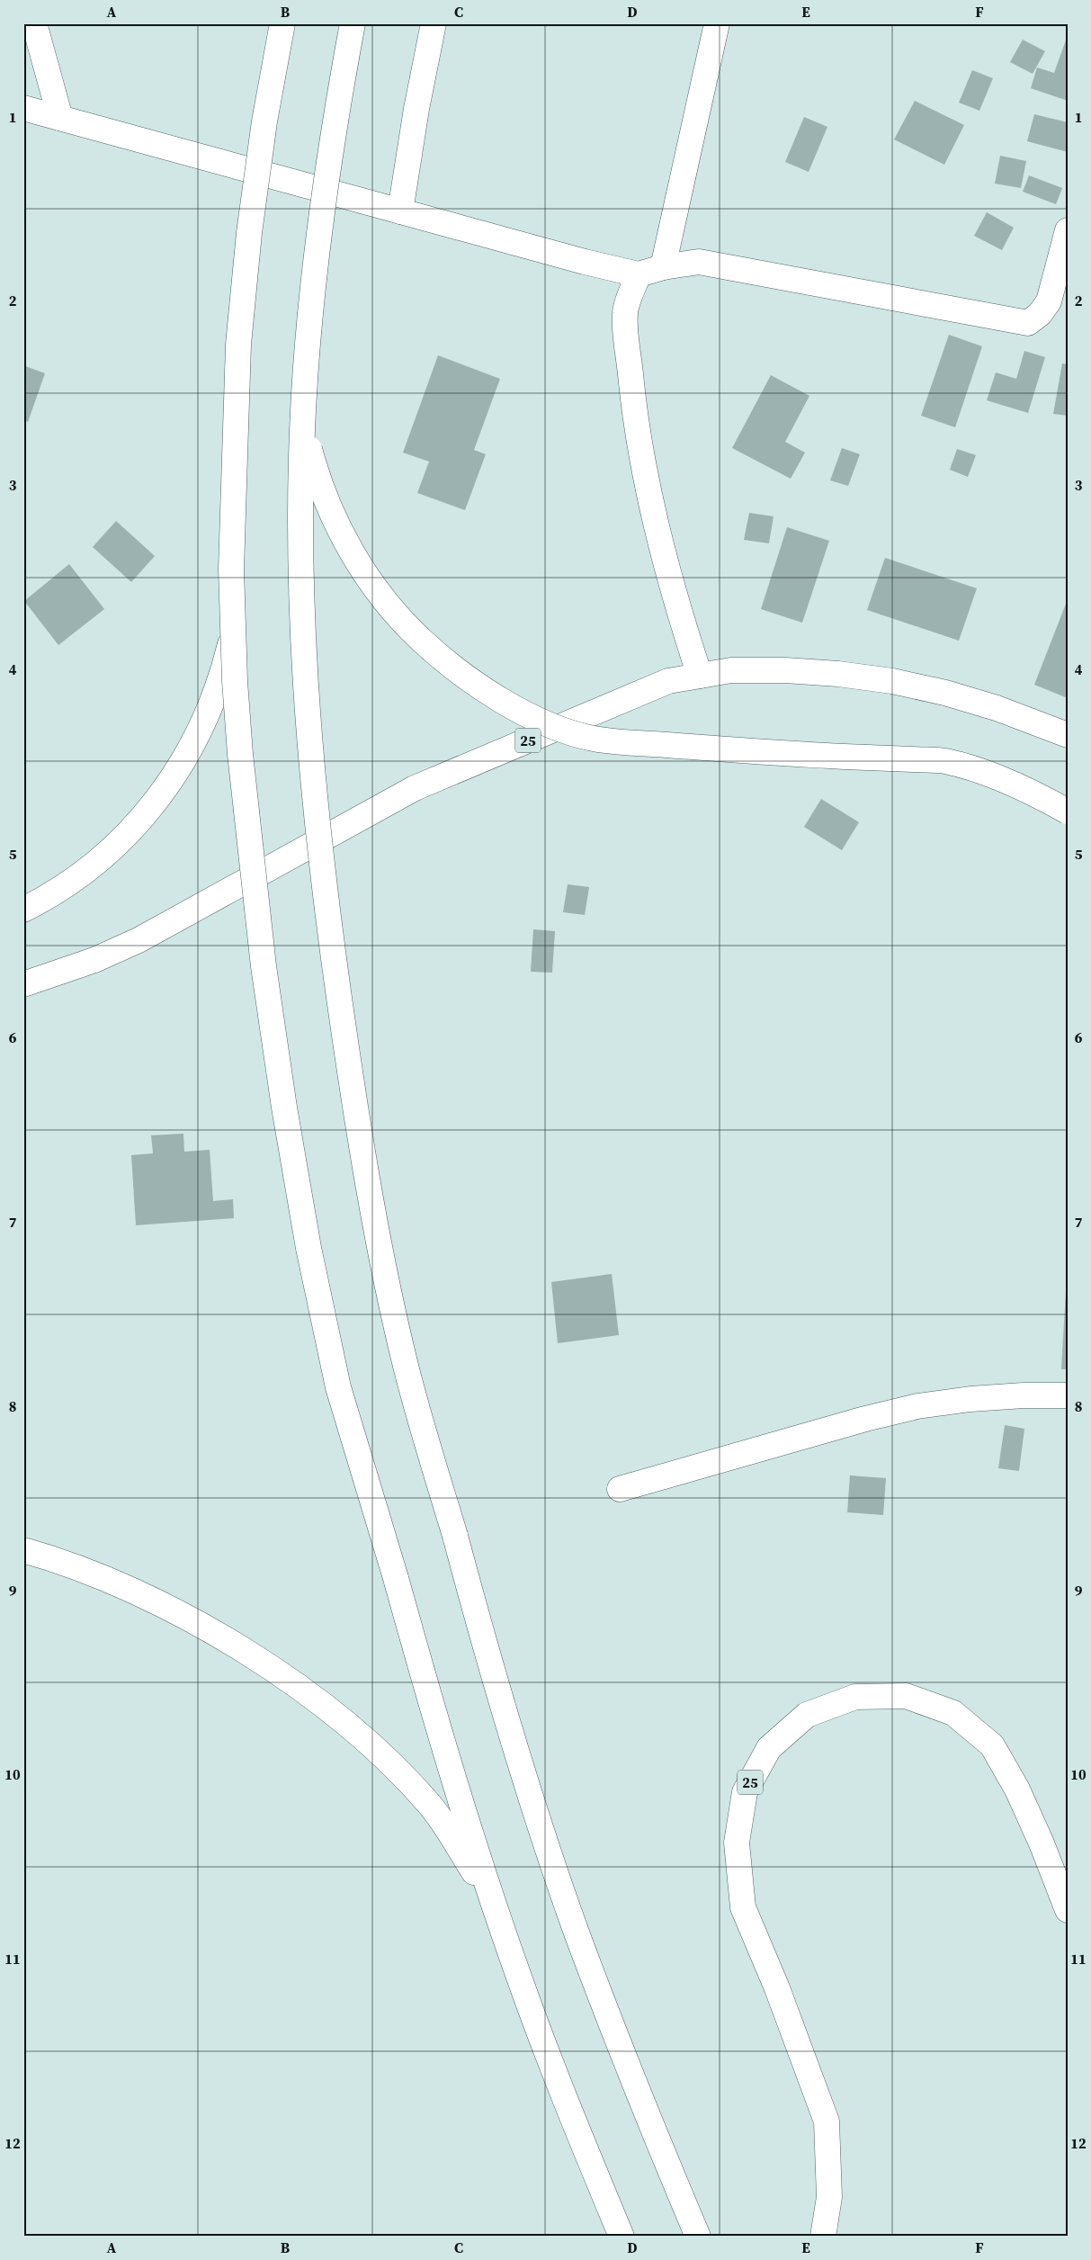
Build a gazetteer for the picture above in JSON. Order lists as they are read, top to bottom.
{
  "streets": {
    "main road": ["25"]
  },
  "grid": {
    "columns": [
      "A",
      "B",
      "C",
      "D",
      "E",
      "F"
    ],
    "rows": [
      "1",
      "2",
      "3",
      "4",
      "5",
      "6",
      "7",
      "8",
      "9",
      "10",
      "11",
      "12"
    ]
  }
}
